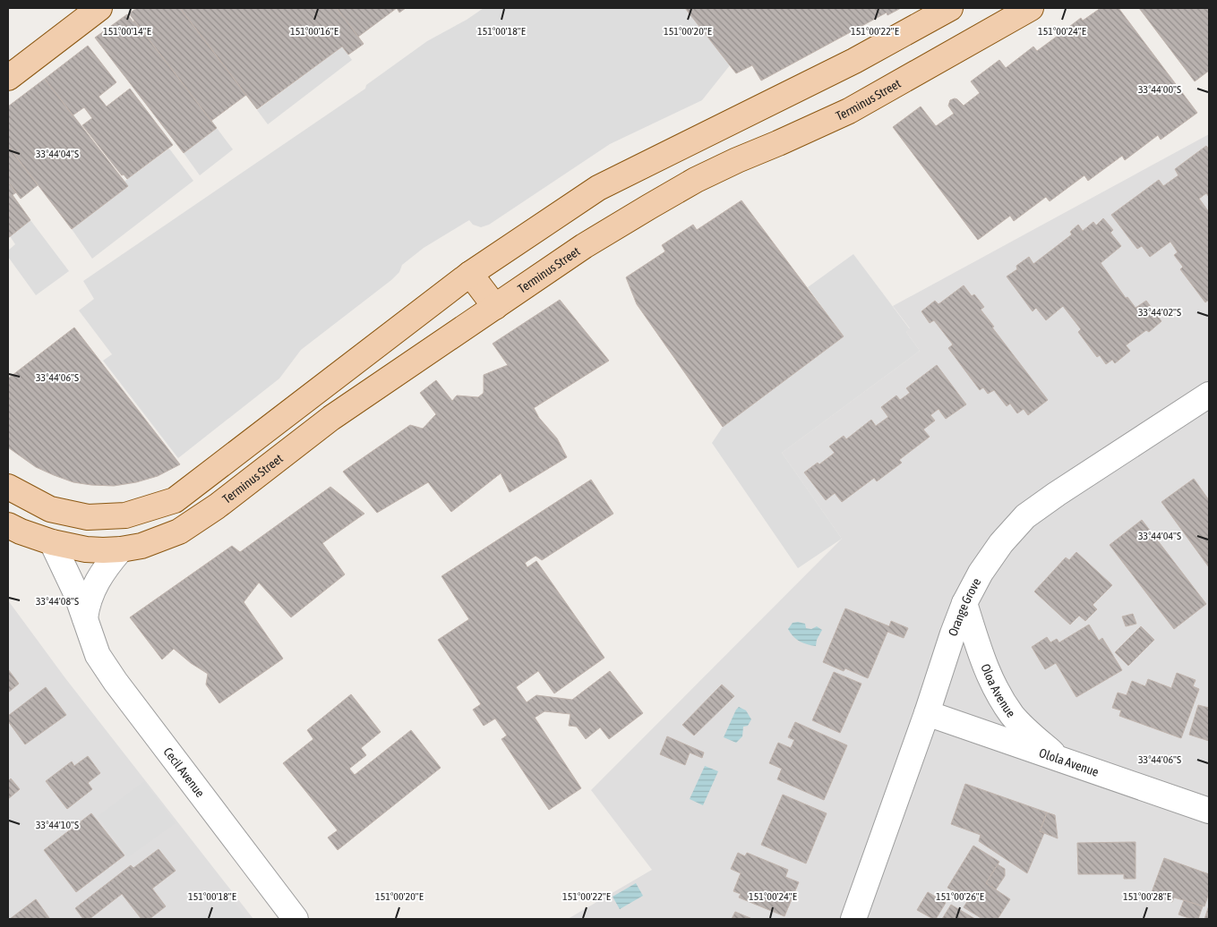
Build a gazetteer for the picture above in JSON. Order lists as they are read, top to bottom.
{
  "streets": {
    "main road": ["Terminus Street"],
    "street": [
      "Orange Grove",
      "Oloa Avenue",
      "Olola Avenue",
      "Cecil Avenue"
    ]
  },
  "crossings": [
    ["Terminus Street", "Cecil Avenue"],
    ["Orange Grove", "Oloa Avenue"],
    ["Orange Grove", "Olola Avenue"],
    ["Oloa Avenue", "Olola Avenue"]
  ],
  "coordinates": [
    "151°00'14\"E",
    "151°00'16\"E",
    "151°00'18\"E",
    "151°00'20\"E",
    "151°00'22\"E",
    "151°00'24\"E",
    "33°44'00\"S",
    "33°44'04\"S",
    "33°44'02\"S",
    "33°44'06\"S",
    "33°44'08\"S",
    "33°44'10\"S",
    "151°00'26\"E",
    "151°00'28\"E"
  ]
}
